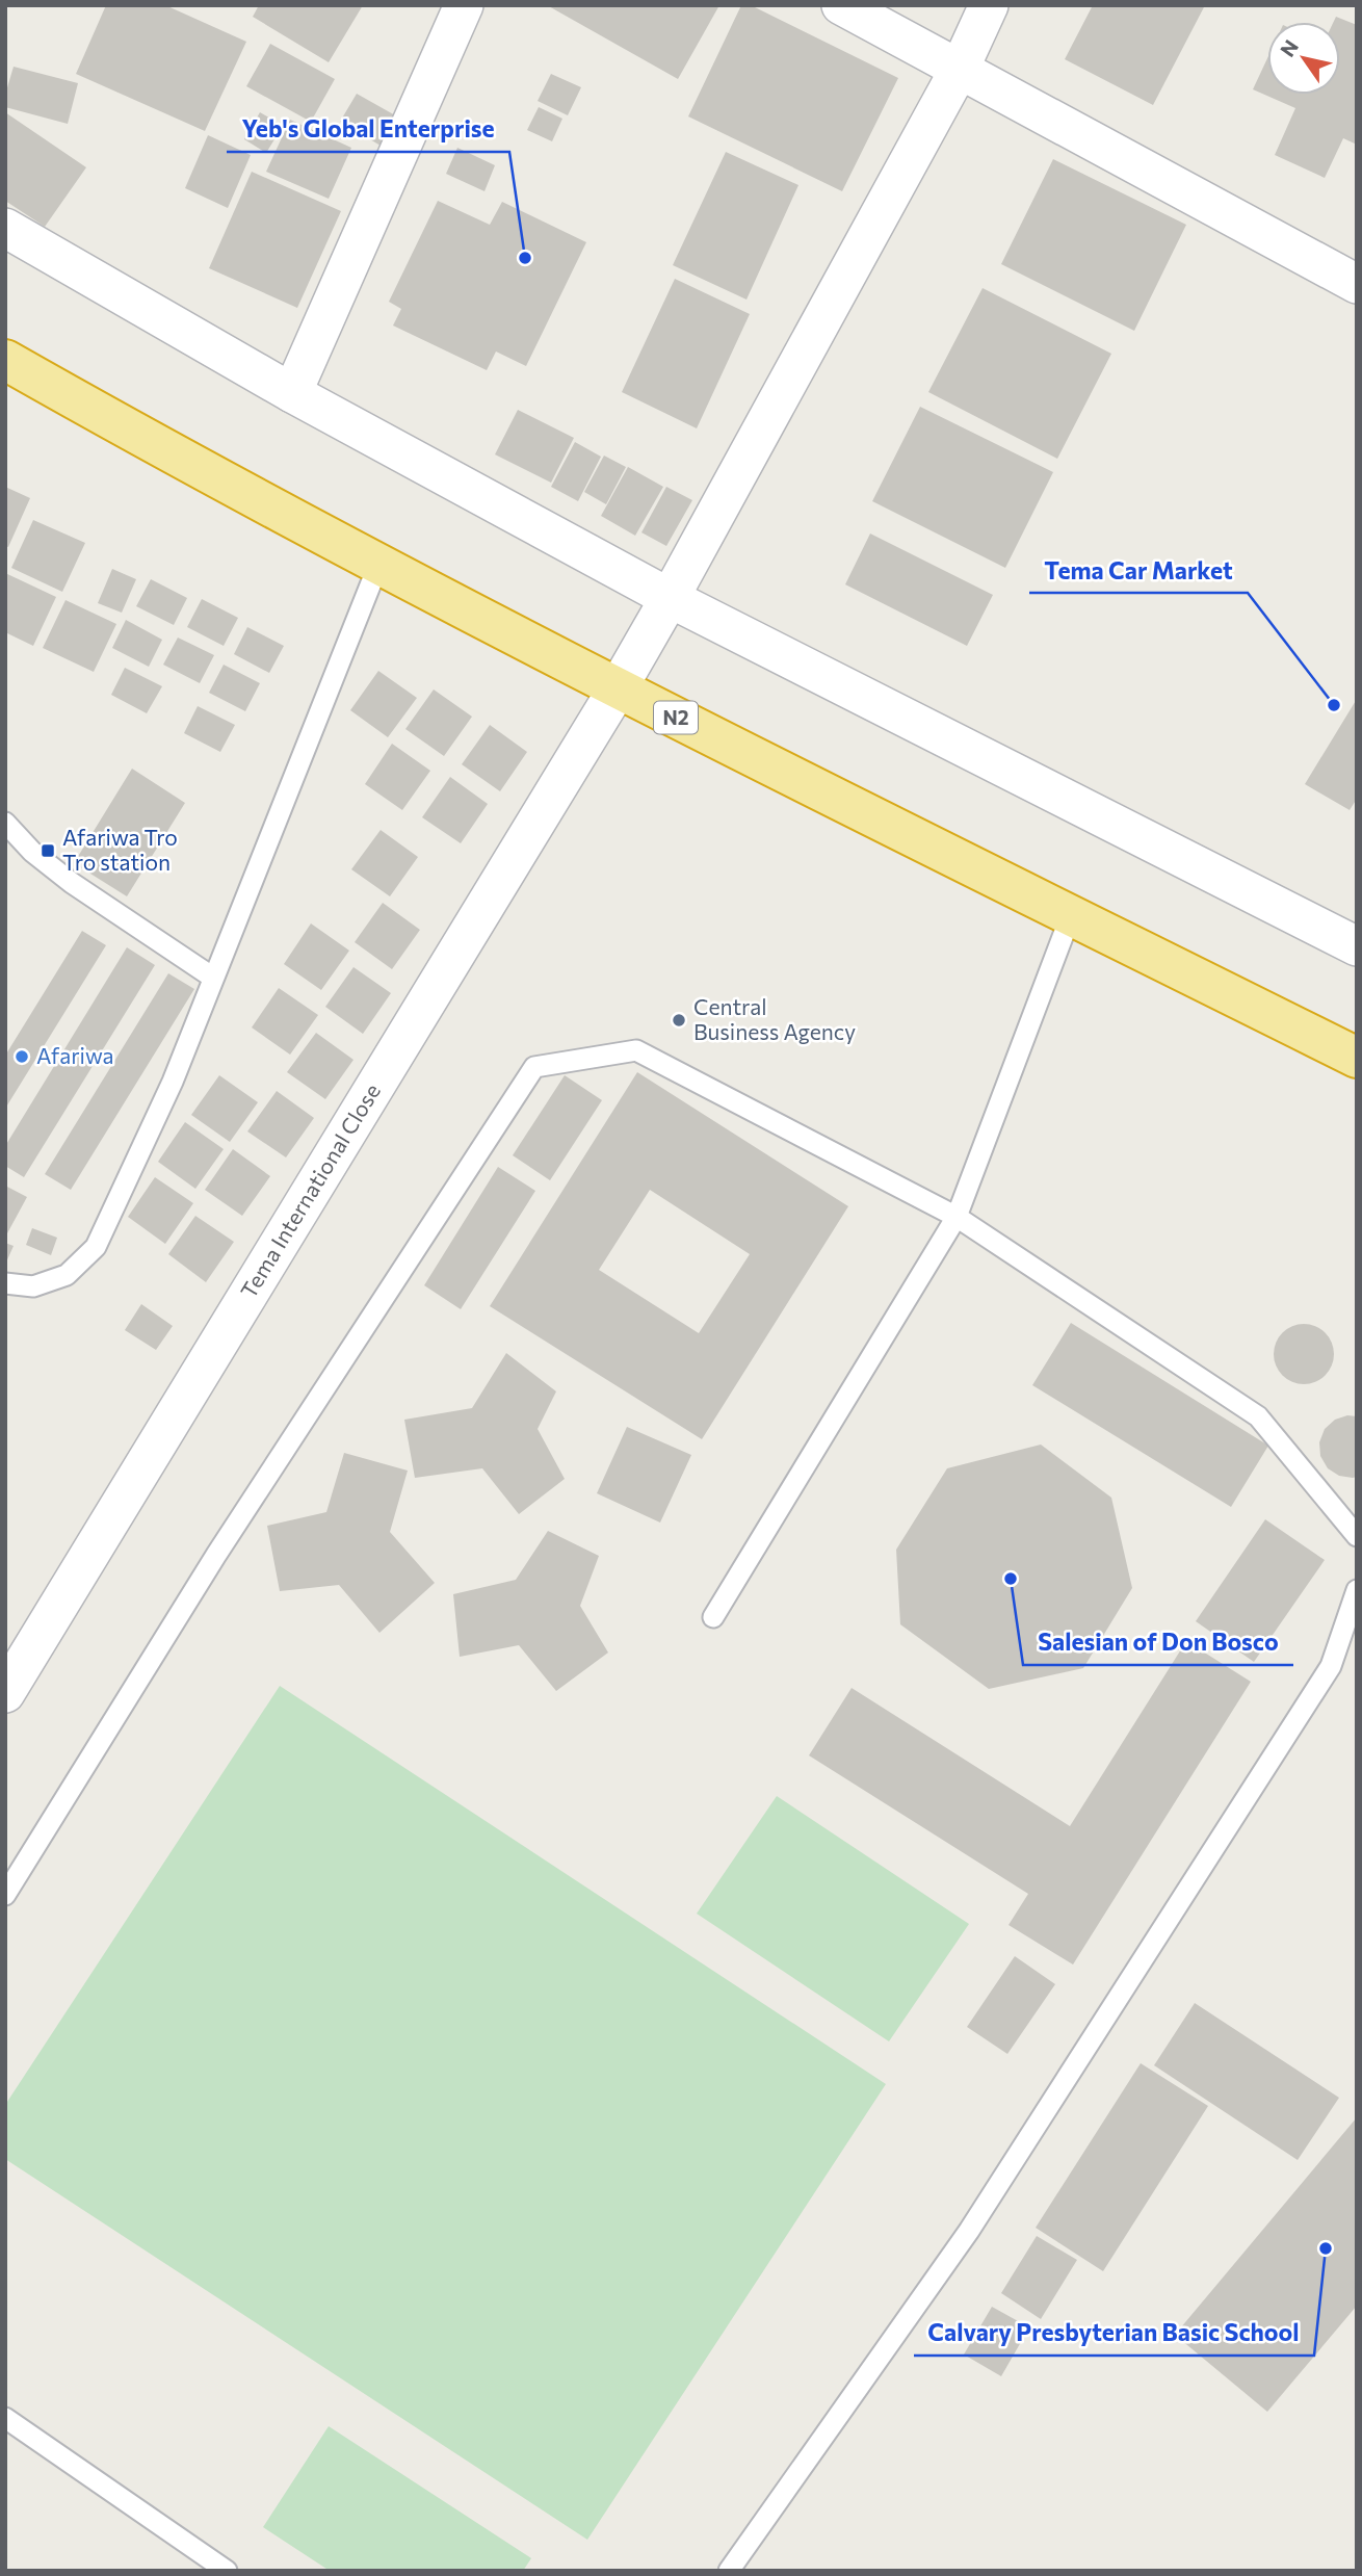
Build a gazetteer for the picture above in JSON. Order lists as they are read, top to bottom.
{
  "streets": {
    "highway": ["N2"],
    "street": ["Tema International Close"]
  },
  "crossings": [
    ["N2", "Tema International Close"]
  ],
  "places": {
    "other": [
      "Yeb's Global Enterprise",
      "Tema Car Market",
      "Central Business Agency",
      "Afariwa",
      "Salesian of Don Bosco",
      "Calvary Presbyterian Basic School"
    ],
    "transit": ["Afariwa Tro Tro station"]
  },
  "north": "top left"
}
